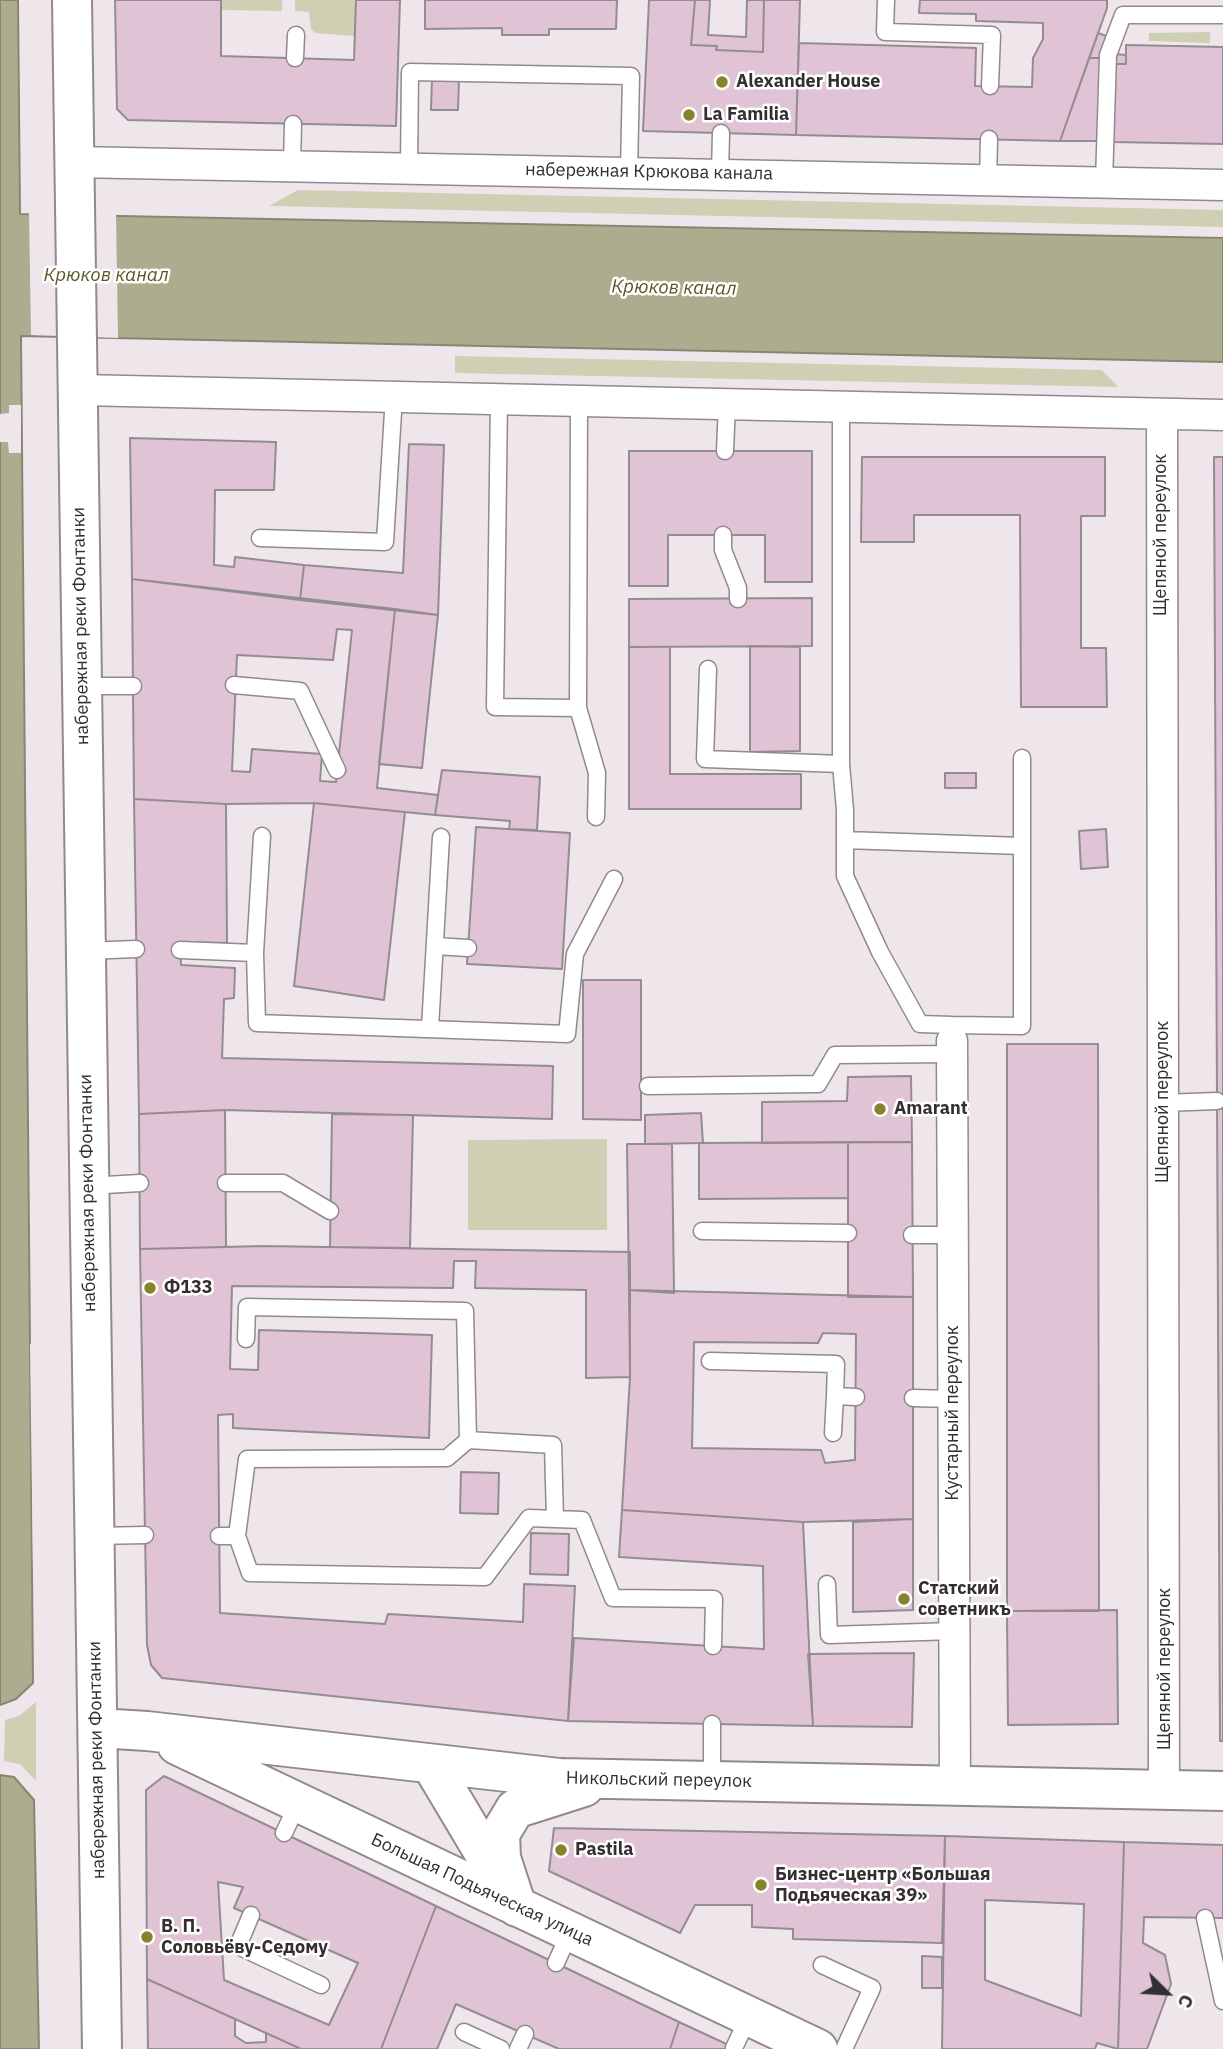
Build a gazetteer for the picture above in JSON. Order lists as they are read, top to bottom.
{
  "streets": {
    "street": [
      "набережная Крюкова канала",
      "Щепяной переулок",
      "набережная реки Фонтанки",
      "Кустарный переулок",
      "Никольский переулок",
      "Большая Подьяческая улица"
    ]
  },
  "crossings": [
    ["набережная Крюкова канала", "набережная реки Фонтанки"],
    ["Щепяной переулок", "Никольский переулок"],
    ["набережная реки Фонтанки", "Никольский переулок"],
    ["Кустарный переулок", "Никольский переулок"],
    ["Никольский переулок", "Большая Подьяческая улица"]
  ],
  "water": ["Крюков канал"],
  "places": [
    "Alexander House",
    "La Familia",
    "Amarant",
    "Ф133",
    "Статский советникъ",
    "Pastila",
    "Бизнес-центр «Большая Подьяческая 39»",
    "В. П. Соловьёву-Седому"
  ],
  "north": "bottom right"
}
